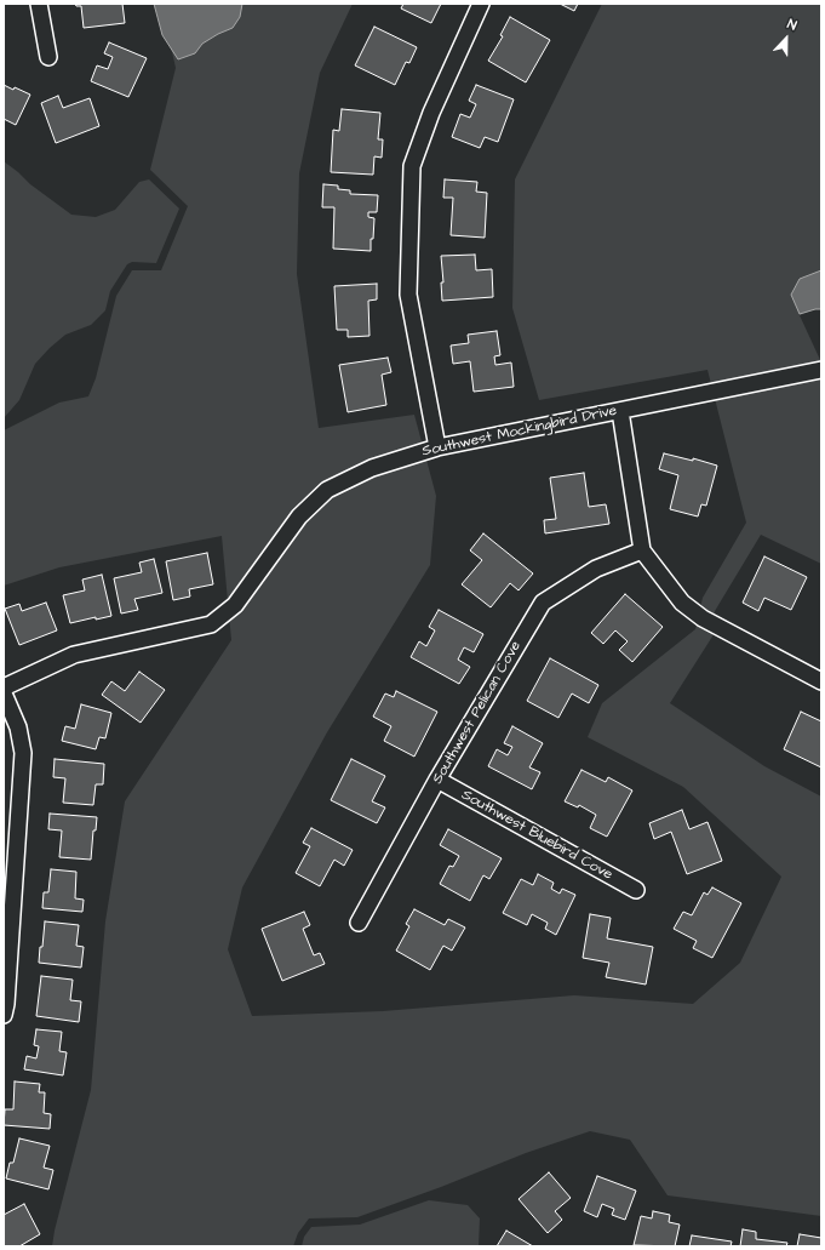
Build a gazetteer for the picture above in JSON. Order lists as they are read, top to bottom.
{
  "streets": {
    "street": ["Southwest Mockingbird Drive", "Southwest Pelican Cove", "Southwest Bluebird Cove"]
  },
  "crossings": [
    ["Southwest Pelican Cove", "Southwest Bluebird Cove"]
  ],
  "north": "top"
}
